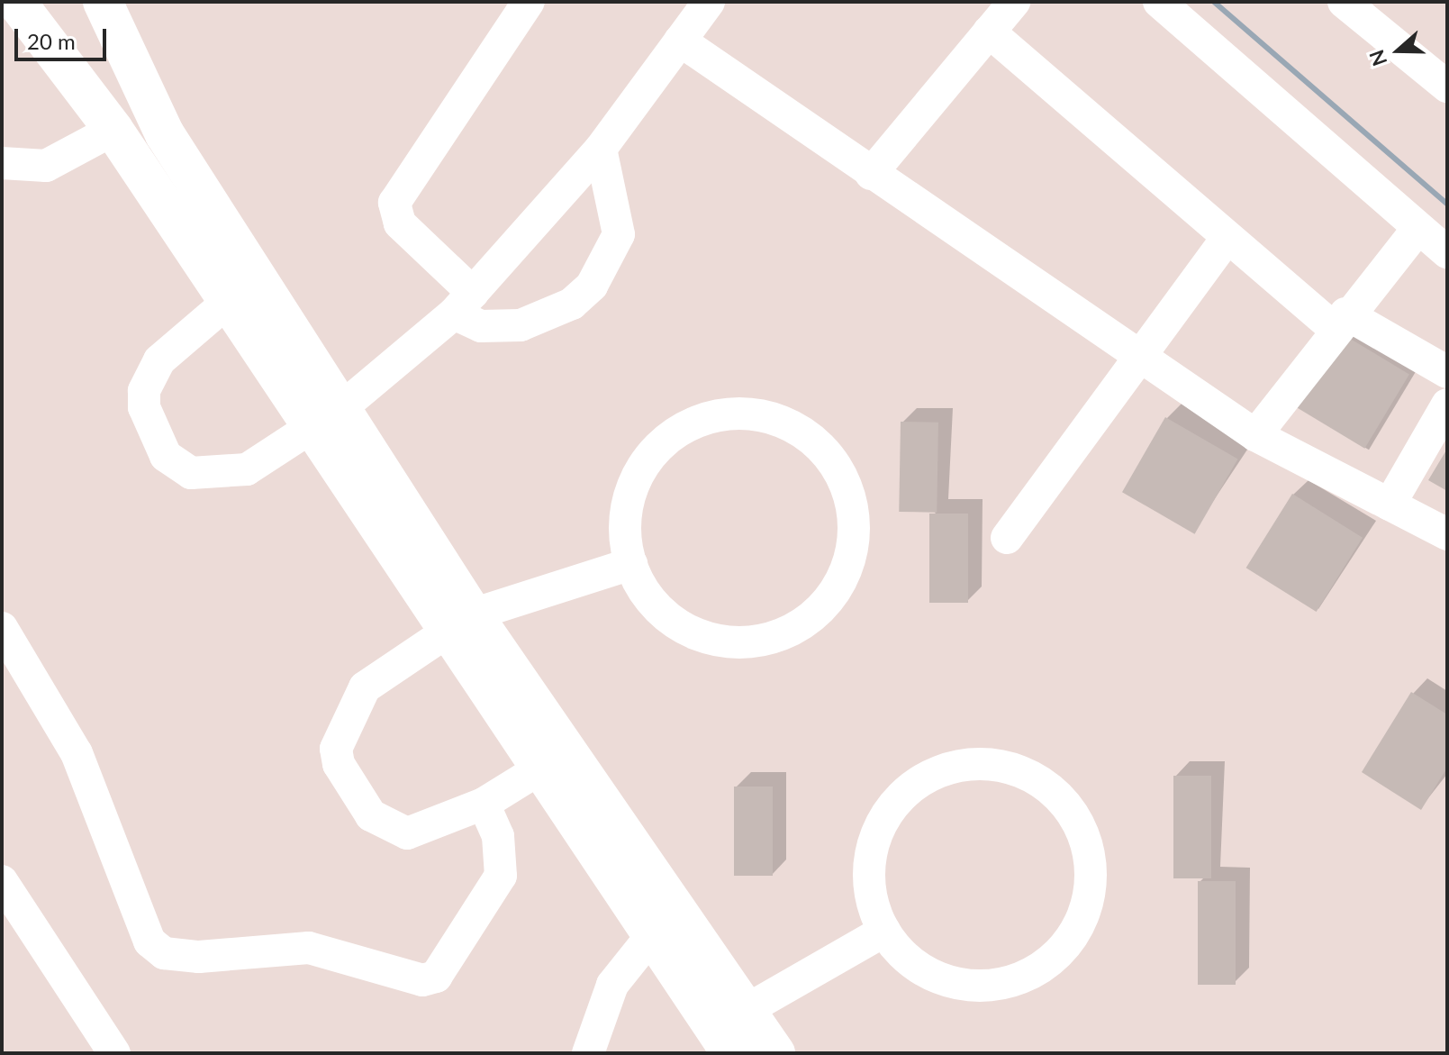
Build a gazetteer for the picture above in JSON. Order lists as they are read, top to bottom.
{
  "scale_bar": "20 m",
  "north": "left"
}
